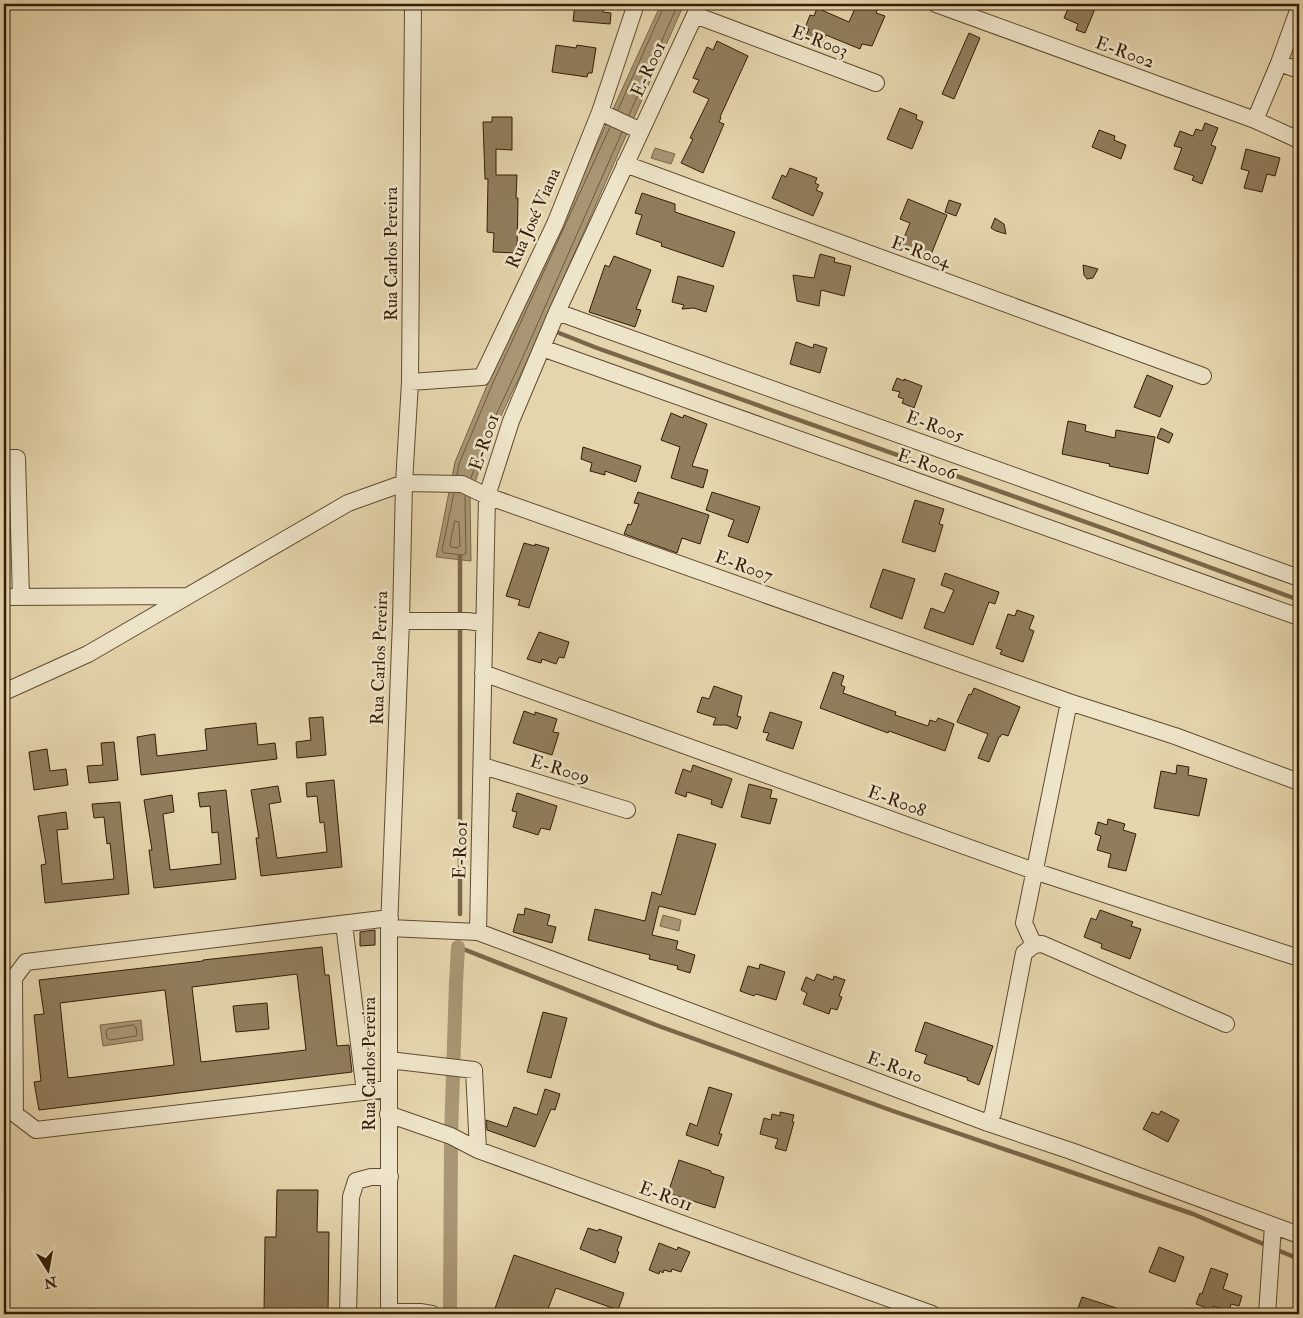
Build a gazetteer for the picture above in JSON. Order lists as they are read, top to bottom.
{
  "streets": {
    "street": [
      "E-R003",
      "E-R002",
      "E-R001",
      "Rua José Viana",
      "E-R004",
      "Rua Carlos Pereira",
      "E-R005",
      "E-R006",
      "E-R007",
      "E-R009",
      "E-R008",
      "E-R010",
      "E-R011"
    ]
  },
  "crossings": [
    ["E-R003", "E-R001"],
    ["E-R001", "E-R004"],
    ["E-R001", "E-R005"],
    ["E-R001", "E-R006"],
    ["E-R001", "E-R007"],
    ["E-R001", "E-R009"],
    ["E-R001", "E-R008"],
    ["E-R001", "E-R010"],
    ["Rua José Viana", "Rua Carlos Pereira"],
    ["Rua Carlos Pereira", "E-R007"],
    ["Rua Carlos Pereira", "E-R010"],
    ["Rua Carlos Pereira", "E-R011"]
  ],
  "north": "bottom"
}
